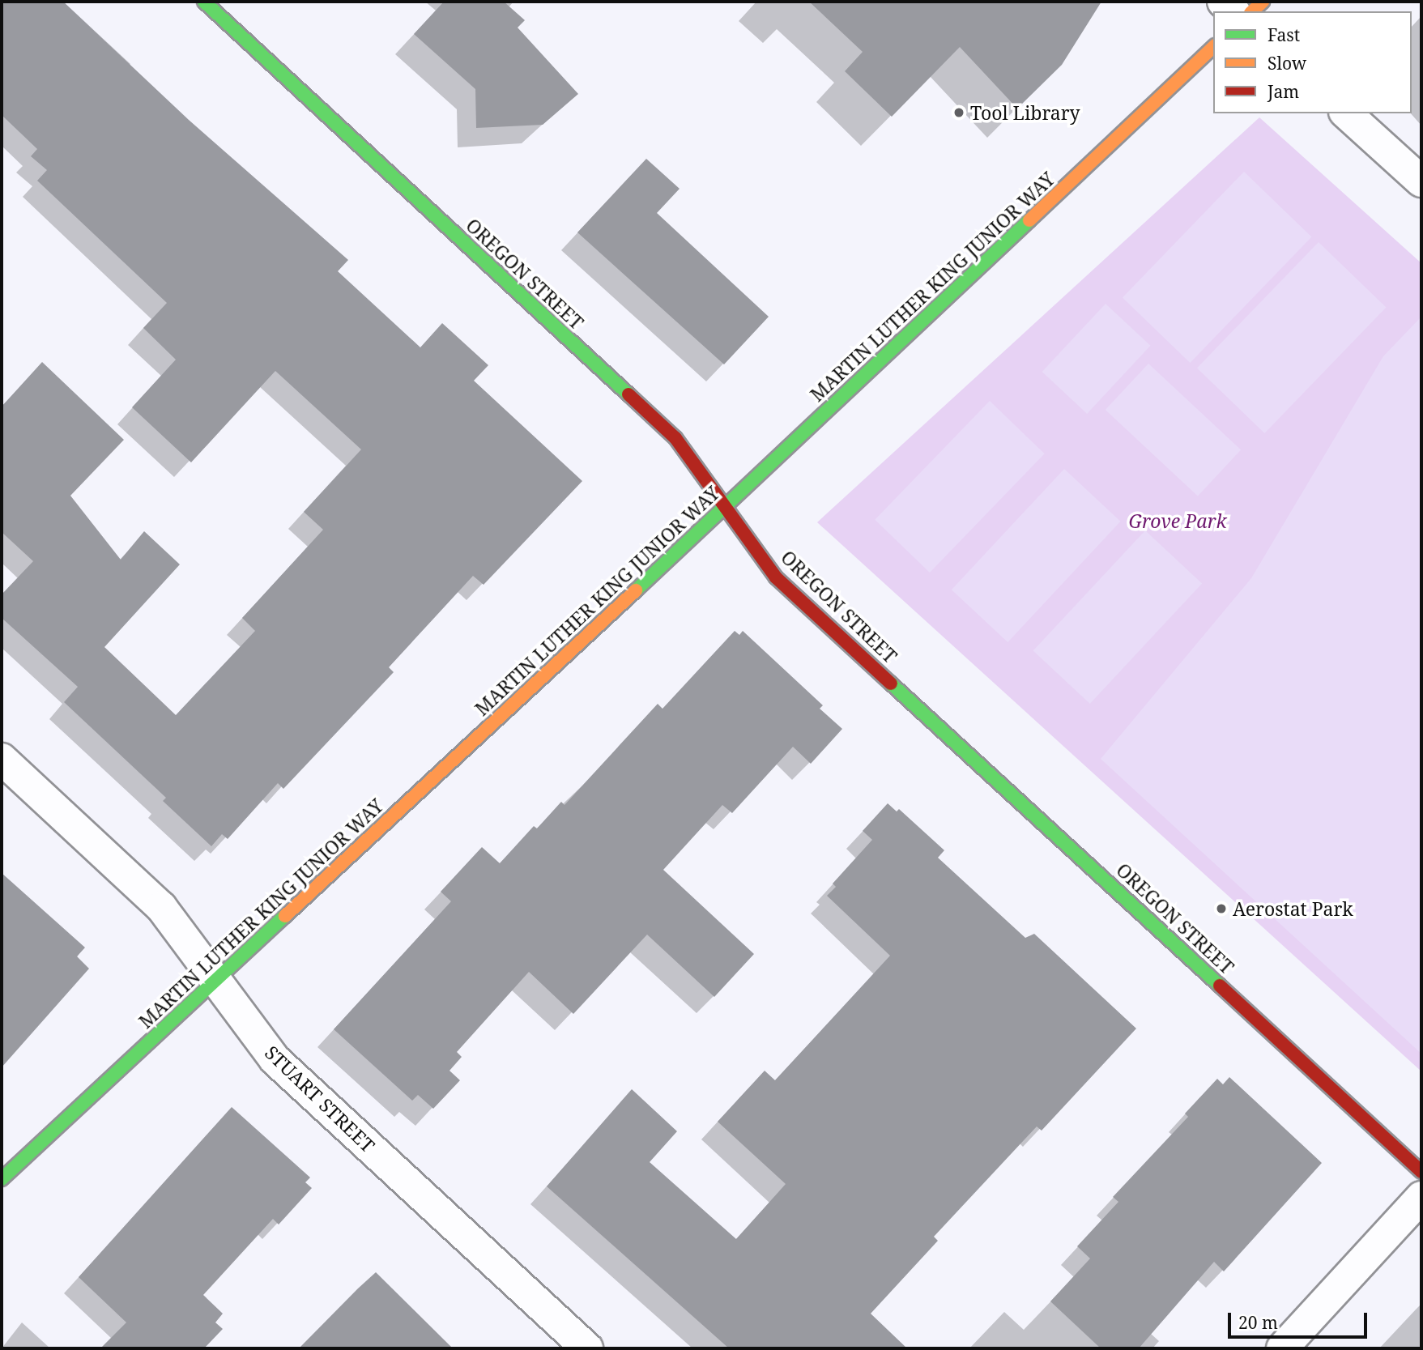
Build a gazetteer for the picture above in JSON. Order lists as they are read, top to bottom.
{
  "streets": {
    "street": ["OREGON STREET", "MARTIN LUTHER KING JUNIOR WAY", "STUART STREET"]
  },
  "crossings": [
    ["OREGON STREET", "MARTIN LUTHER KING JUNIOR WAY"],
    ["MARTIN LUTHER KING JUNIOR WAY", "STUART STREET"]
  ],
  "parks": ["Grove Park"],
  "places": ["Tool Library", "Aerostat Park"],
  "legend": ["Fast", "Slow", "Jam"],
  "scale_bar": "20 m"
}
